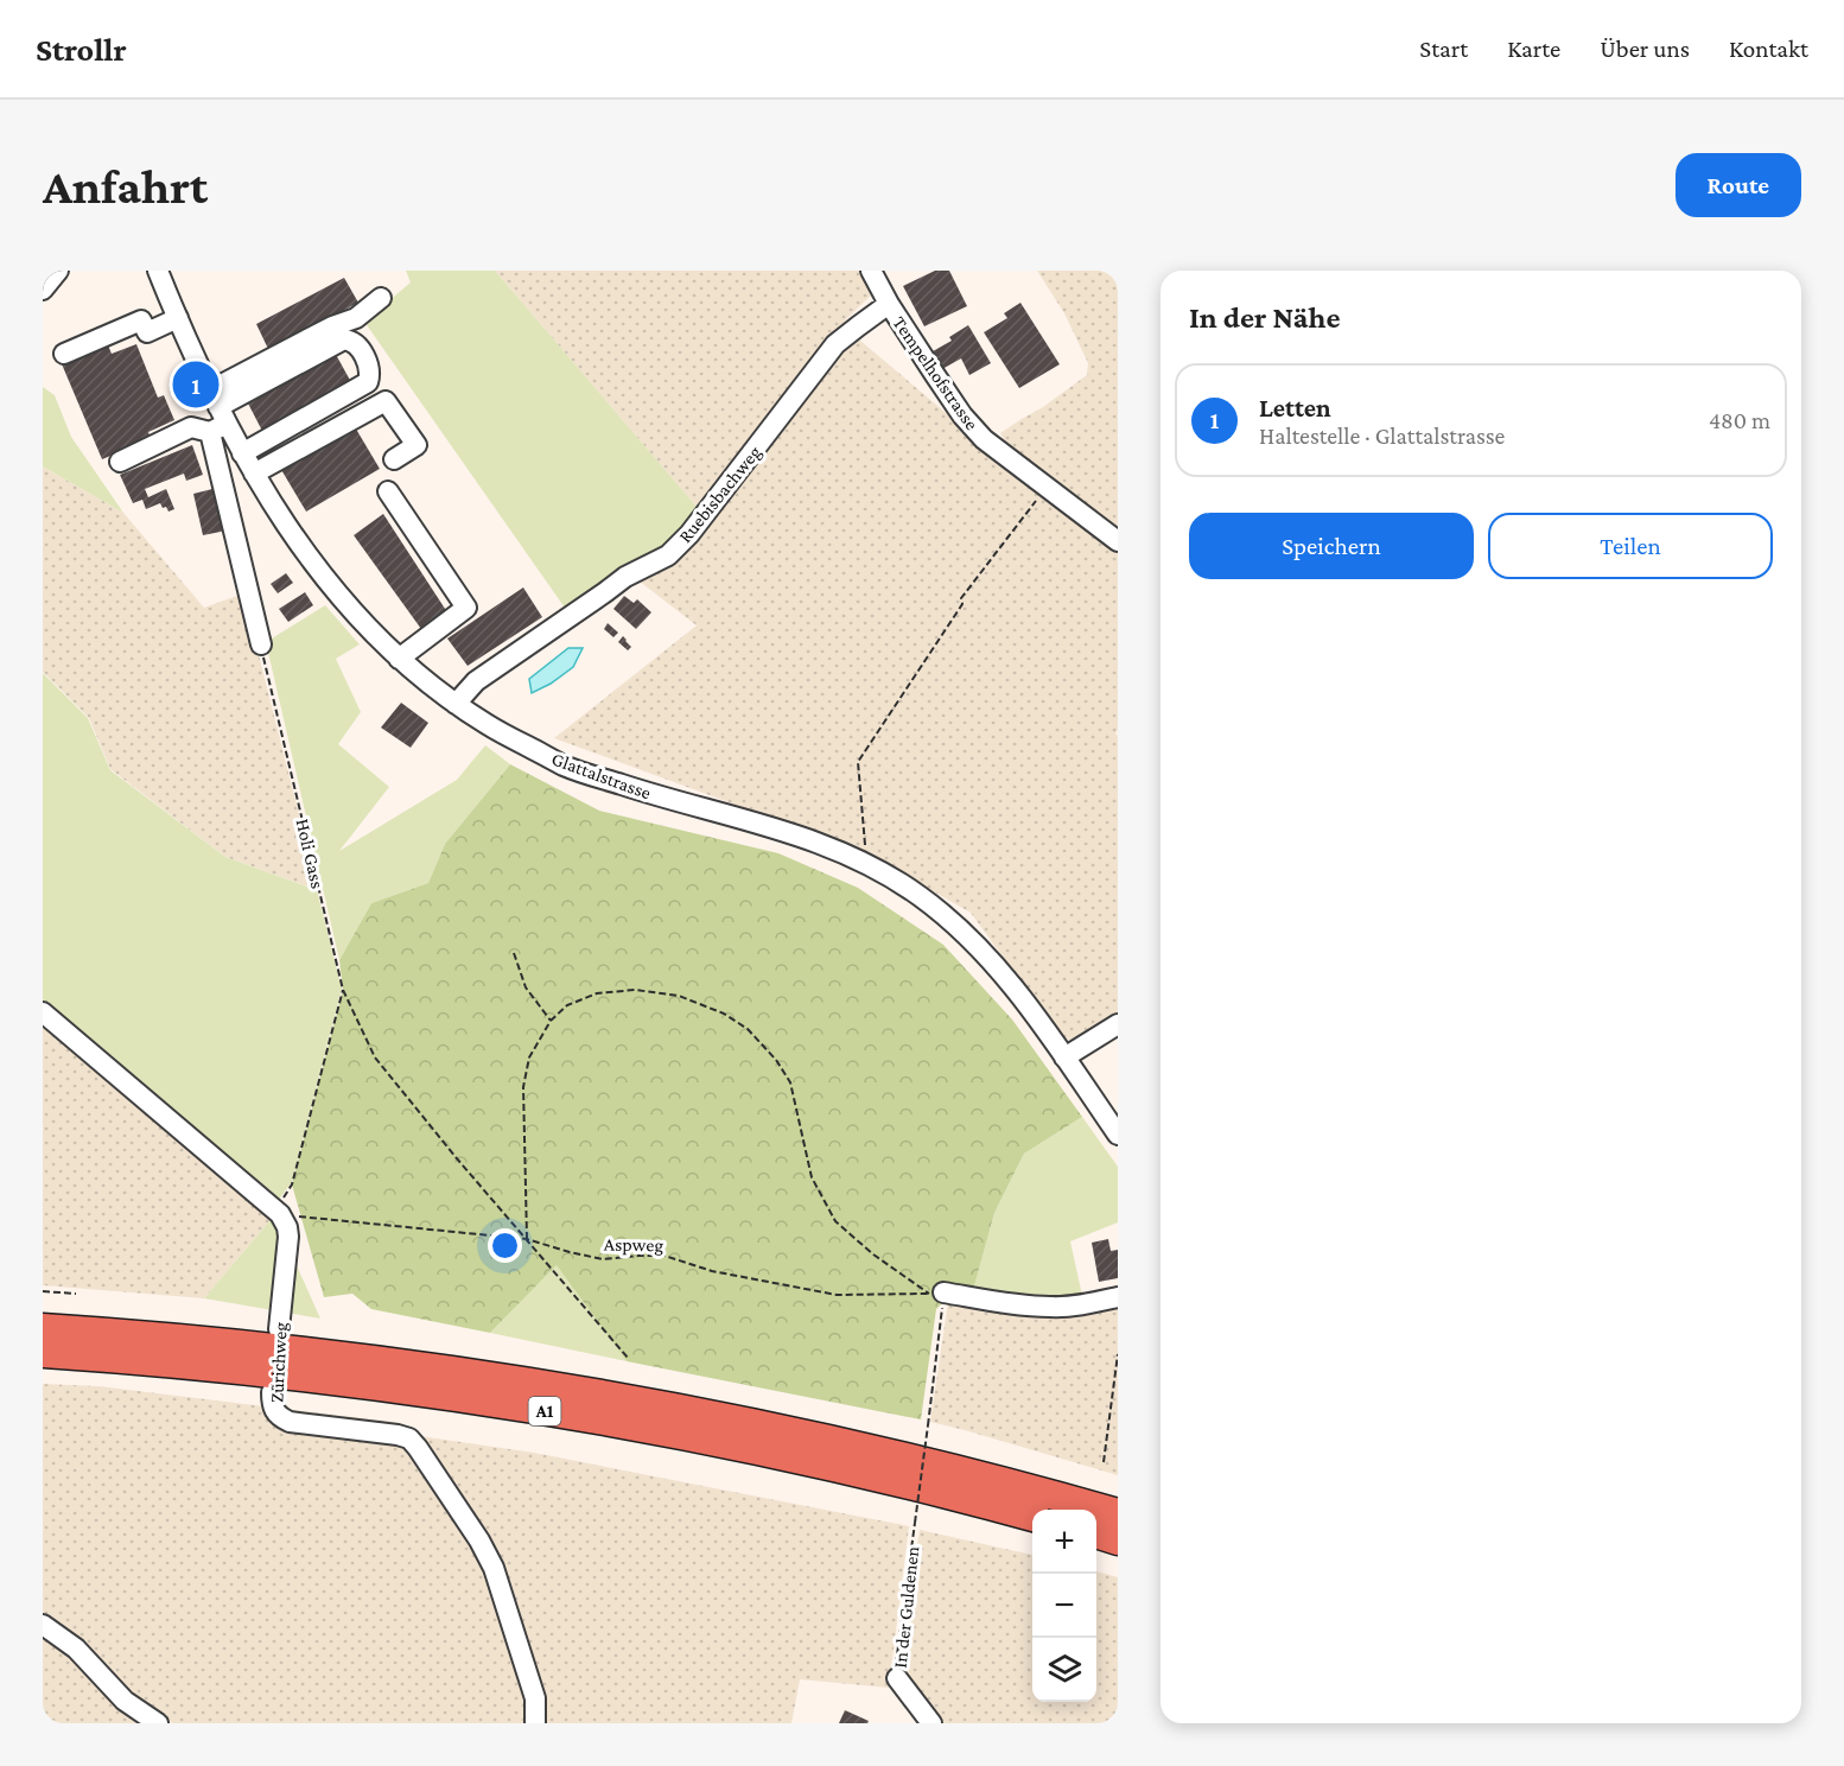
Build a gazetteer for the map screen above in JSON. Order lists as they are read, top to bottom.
{
  "streets": {
    "highway": ["A1"],
    "street": [
      "Tempelhofstrasse",
      "Ruebisbachweg",
      "Glattalstrasse",
      "Zürichweg",
      "In der Guldenen"
    ],
    "path": ["Holi Gass", "Aspweg"]
  },
  "crossings": [
    ["Tempelhofstrasse", "Ruebisbachweg"],
    ["Ruebisbachweg", "Glattalstrasse"],
    ["Holi Gass", "Aspweg"],
    ["Aspweg", "Zürichweg"],
    ["Aspweg", "In der Guldenen"]
  ],
  "page": {
    "header": "Strollr",
    "nav": [
      "Start",
      "Karte",
      "Über uns",
      "Kontakt"
    ],
    "buttons": [
      "Route",
      ["Speichern", "Teilen"]
    ],
    "title": "Anfahrt",
    "heading": "In der Nähe",
    "pins": "1",
    "list": [
      {
        "mark": "1",
        "name": "Letten",
        "note": "Haltestelle · Glattalstrasse",
        "value": "480 m"
      }
    ],
    "map_buttons": ["+", "−"]
  }
}
